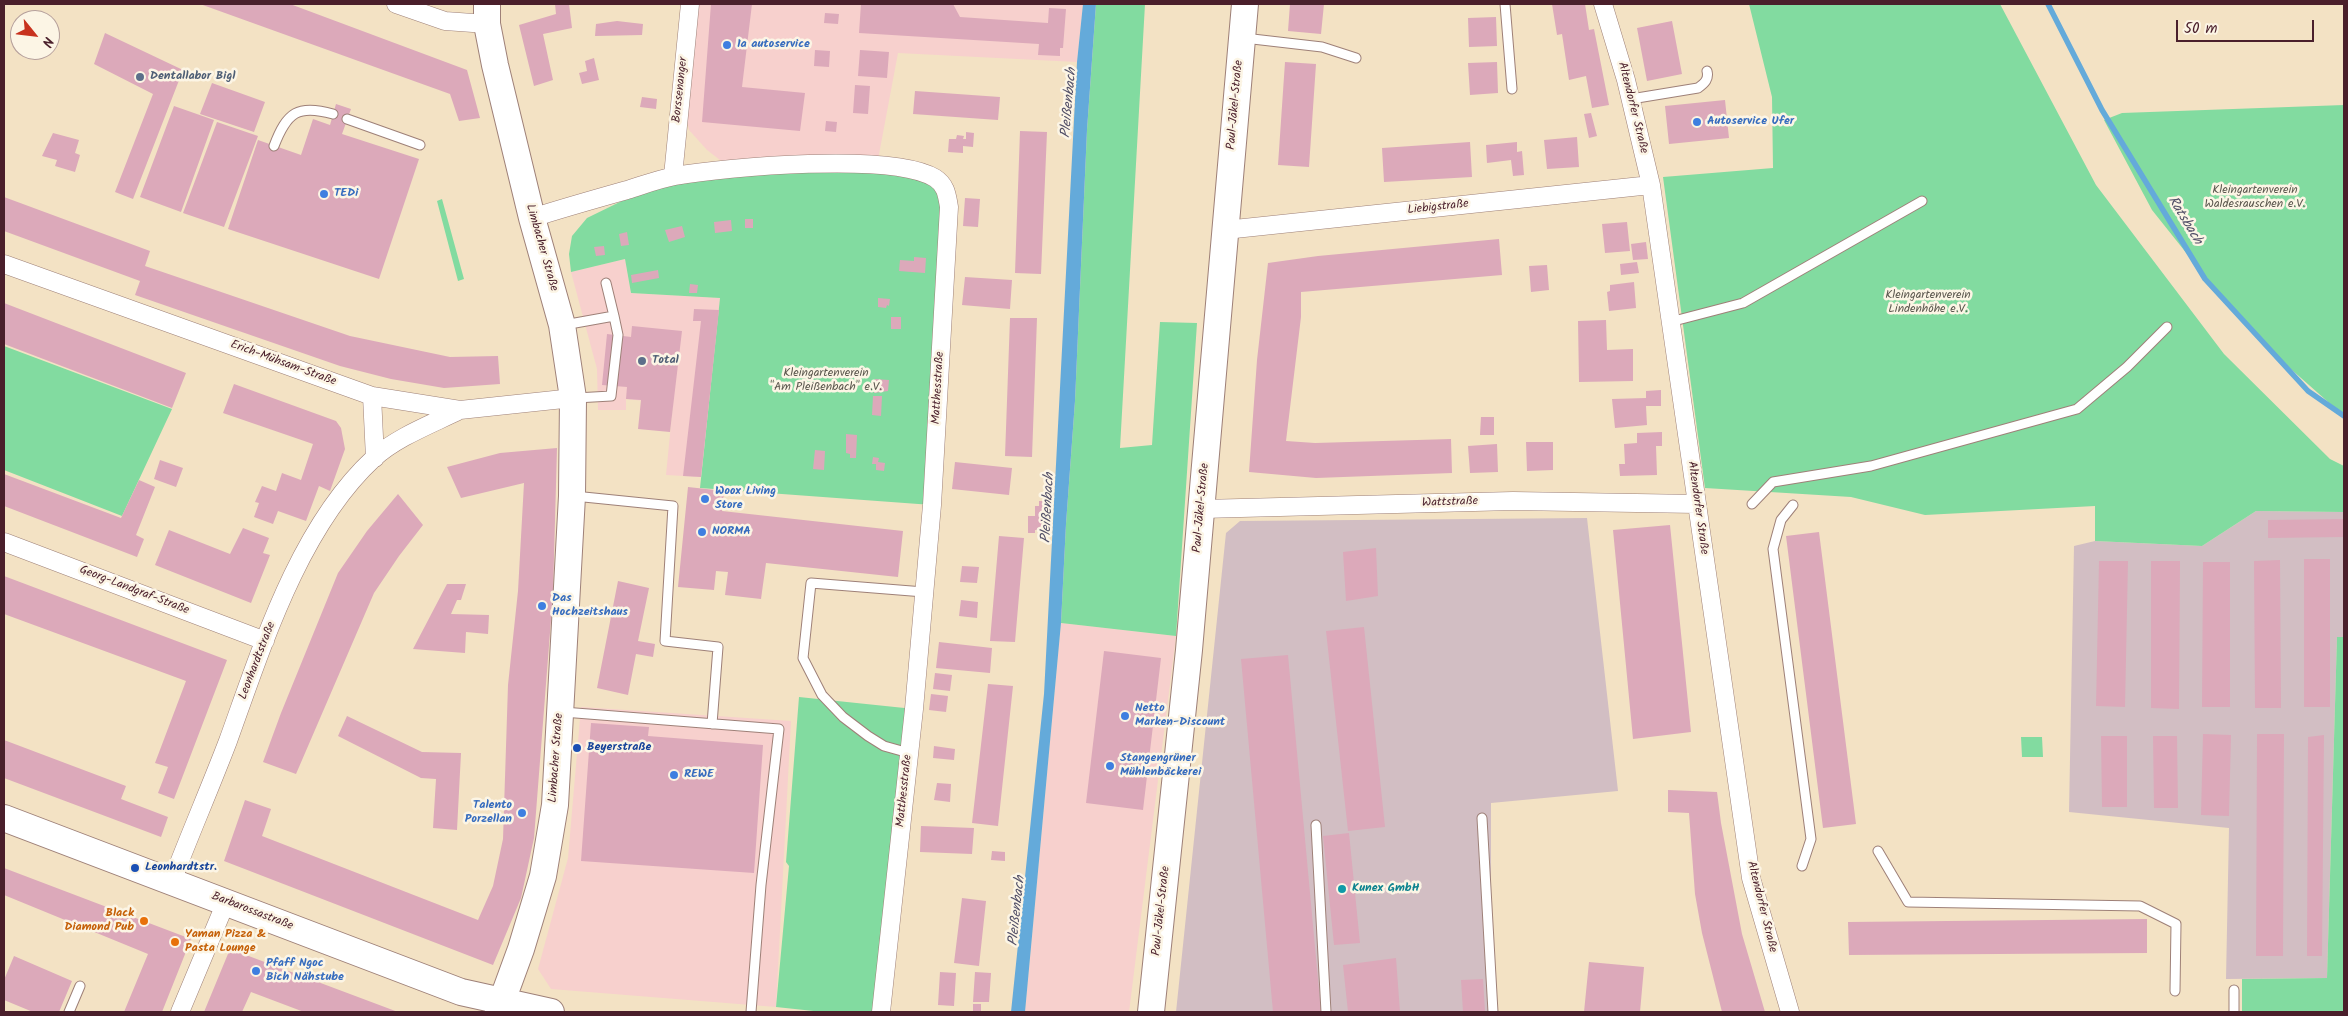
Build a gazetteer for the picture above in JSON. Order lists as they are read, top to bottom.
{
  "streets": {
    "street": [
      "Borssenanger",
      "Paul-Jäkel-Straße",
      "Altendorfer Straße",
      "Liebigstraße",
      "Limbacher Straße",
      "Erich-Mühsam-Straße",
      "Matthesstraße",
      "Wattstraße",
      "Georg-Landgraf-Straße",
      "Leonhardtstraße",
      "Barbarossastraße"
    ]
  },
  "crossings": [
    ["Borssenanger", "Matthesstraße"],
    ["Paul-Jäkel-Straße", "Liebigstraße"],
    ["Paul-Jäkel-Straße", "Wattstraße"],
    ["Altendorfer Straße", "Liebigstraße"],
    ["Altendorfer Straße", "Wattstraße"],
    ["Limbacher Straße", "Erich-Mühsam-Straße"],
    ["Limbacher Straße", "Matthesstraße"],
    ["Limbacher Straße", "Barbarossastraße"],
    ["Erich-Mühsam-Straße", "Leonhardtstraße"],
    ["Georg-Landgraf-Straße", "Leonhardtstraße"],
    ["Leonhardtstraße", "Barbarossastraße"]
  ],
  "water": ["Pleißenbach", "Ratsbach"],
  "parks": ["Kleingartenverein Waldesrauschen e.V.", "Kleingartenverein Lindenhöhe e.V.", "Kleingartenverein \"Am Pleißenbach\" e.V."],
  "places": [
    "1a autoservice",
    "Dentallabor Bigl",
    "Autoservice Ufer",
    "TEDi",
    "Total",
    "Woox Living Store",
    "NORMA",
    "Das Hochzeitshaus",
    "Netto Marken-Discount",
    "Beyerstraße",
    "Stangengrüner Mühlenbäckerei",
    "REWE",
    "Talento Porzellan",
    "Leonhardtstr.",
    "Kunex GmbH",
    "Black Diamond Pub",
    "Yaman Pizza & Pasta Lounge",
    "Pfaff Ngoc Bich Nähstube"
  ],
  "scale_bar": "50 m",
  "north": "bottom right"
}
